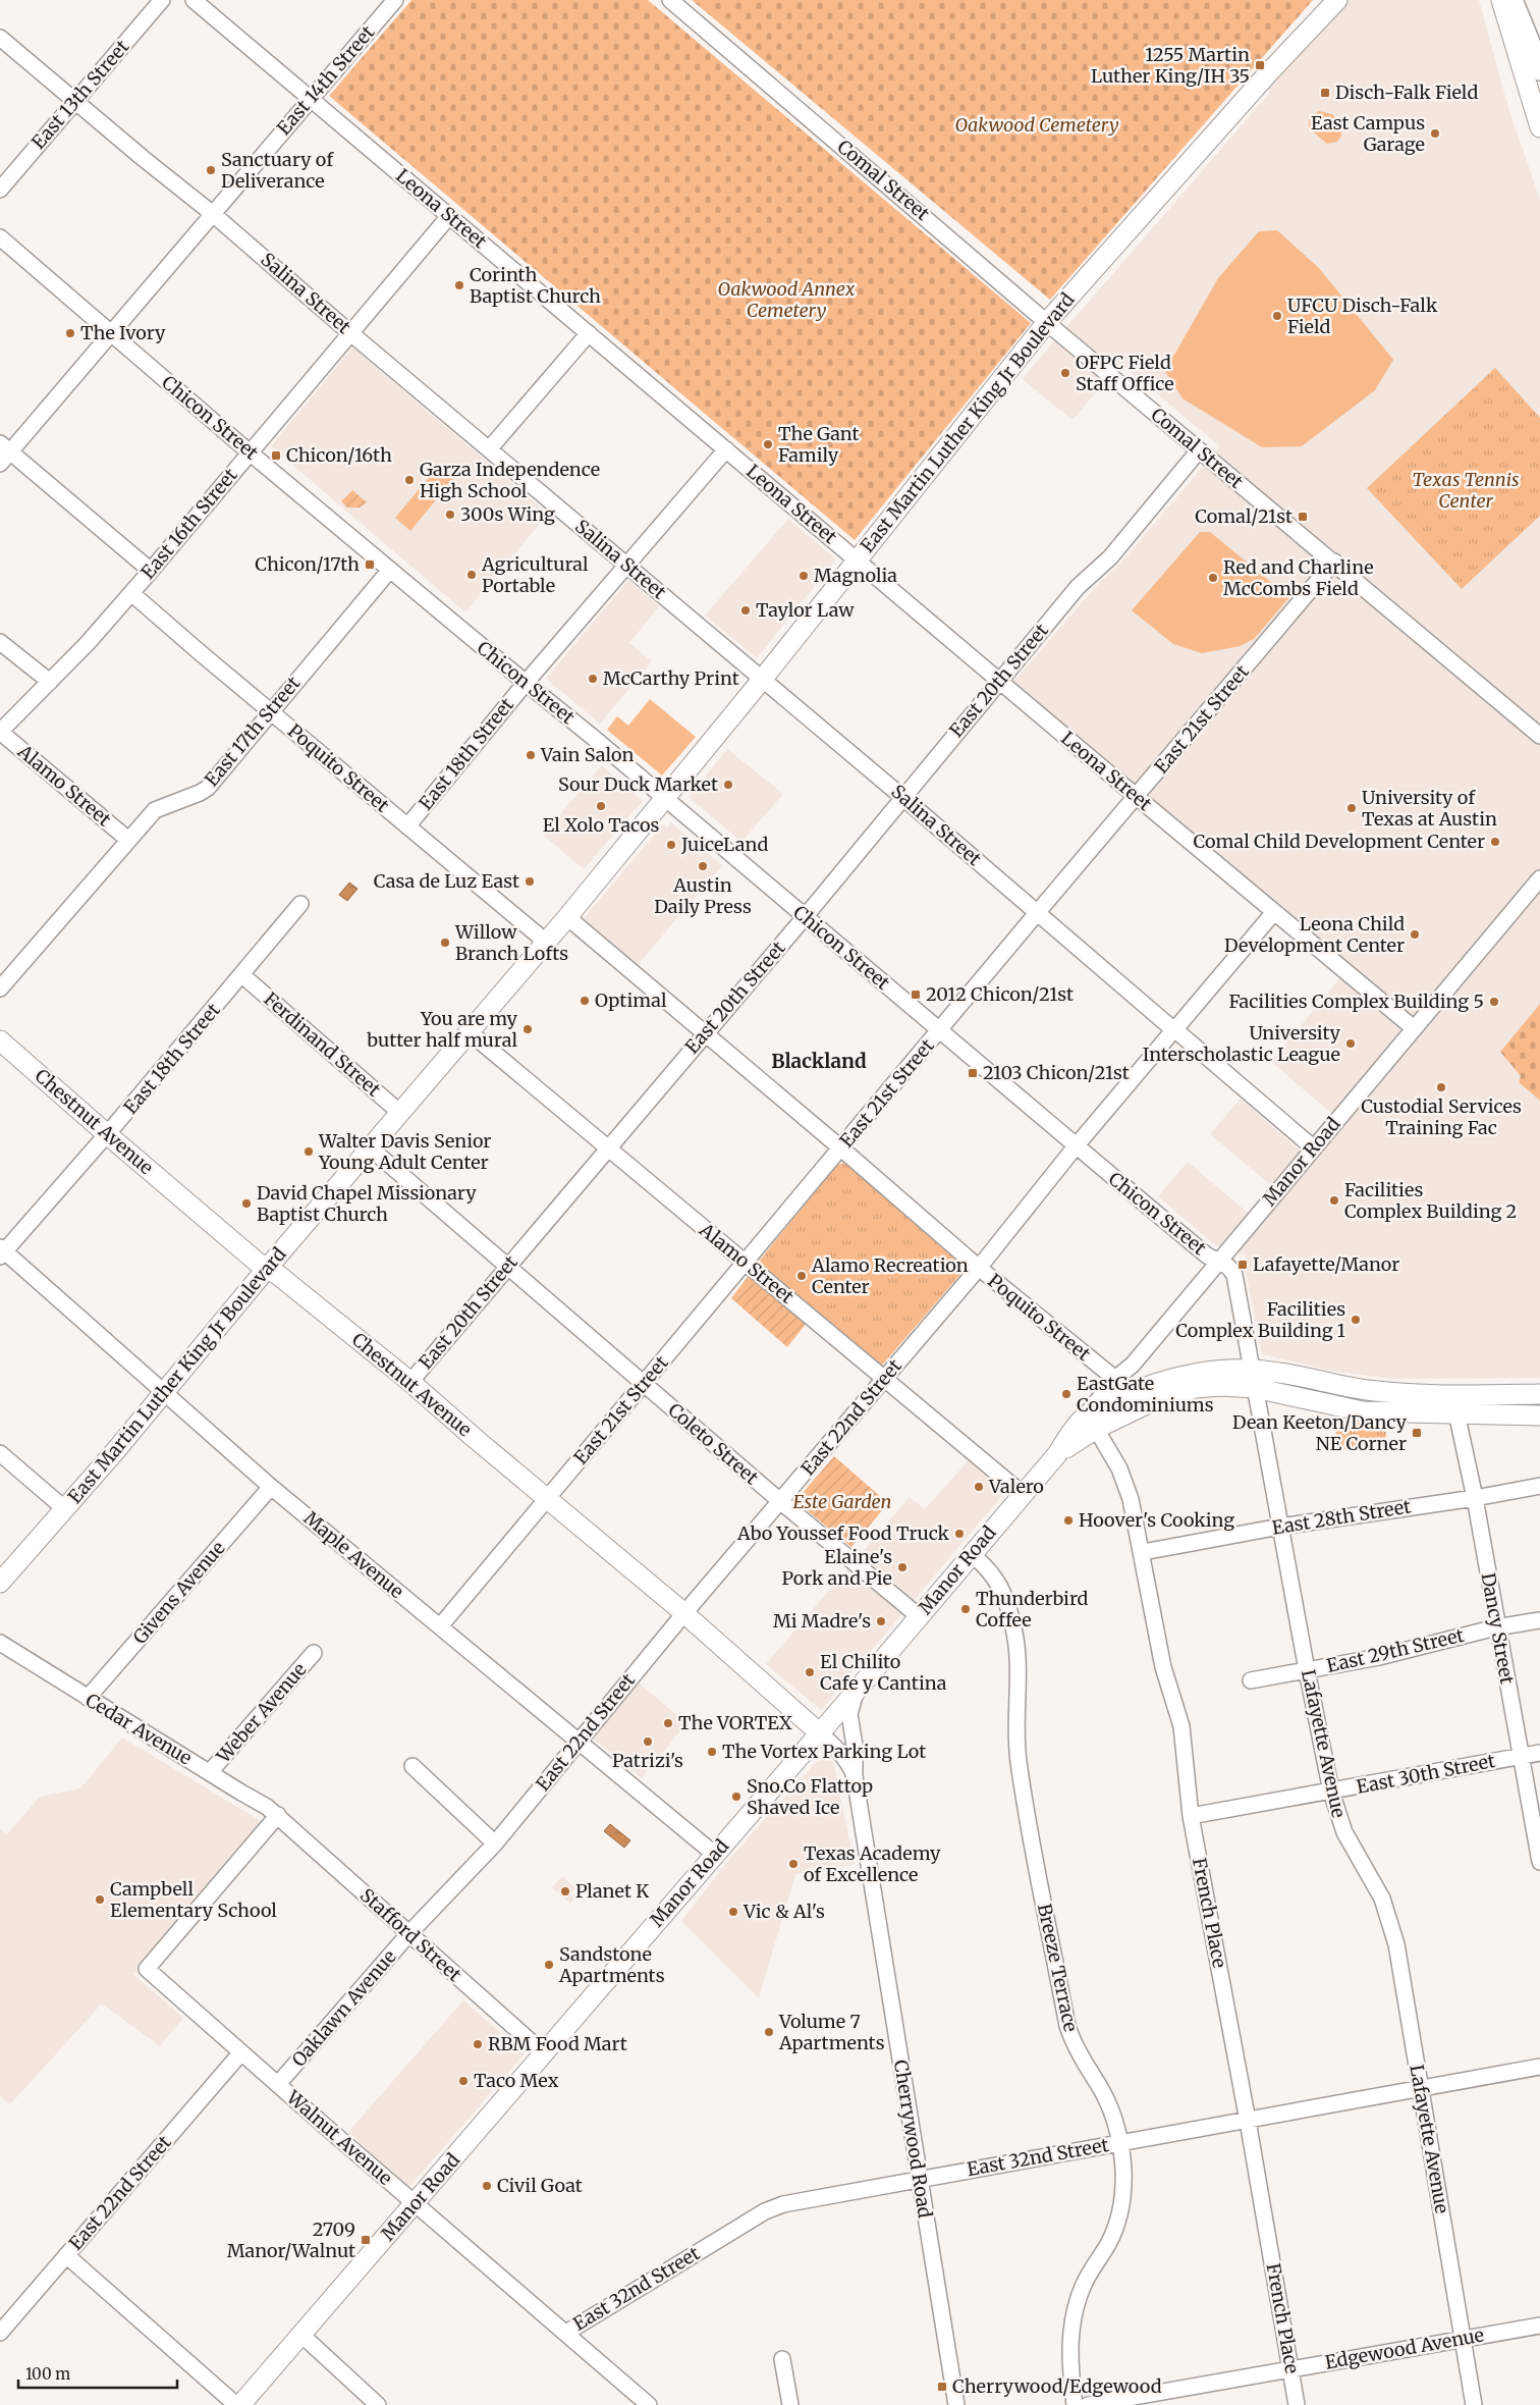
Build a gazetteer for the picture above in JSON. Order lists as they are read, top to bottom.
{
  "streets": {
    "main road": ["East Martin Luther King Jr Boulevard", "Chestnut Avenue", "Manor Road"],
    "street": [
      "East 14th Street",
      "East 13th Street",
      "Comal Street",
      "Leona Street",
      "Salina Street",
      "Chicon Street",
      "East 16th Street",
      "East 20th Street",
      "East 21st Street",
      "East 17th Street",
      "East 18th Street",
      "Poquito Street",
      "Alamo Street",
      "Ferdinand Street",
      "East 22nd Street",
      "Coleto Street",
      "East 28th Street",
      "Maple Avenue",
      "Givens Avenue",
      "Dancy Street",
      "East 29th Street",
      "Weber Avenue",
      "Cedar Avenue",
      "Lafayette Avenue",
      "East 30th Street",
      "French Place",
      "Stafford Street",
      "Breeze Terrace",
      "Oaklawn Avenue",
      "Walnut Avenue",
      "Cherrywood Road",
      "East 32nd Street",
      "Edgewood Avenue"
    ]
  },
  "crossings": [
    ["East 14th Street", "Leona Street"],
    ["East 14th Street", "Salina Street"],
    ["East 14th Street", "Chicon Street"],
    ["East 13th Street", "Salina Street"],
    ["Comal Street", "East Martin Luther King Jr Boulevard"],
    ["Comal Street", "East 20th Street"],
    ["Comal Street", "East 21st Street"],
    ["Leona Street", "East Martin Luther King Jr Boulevard"],
    ["Leona Street", "East 16th Street"],
    ["Leona Street", "East 20th Street"],
    ["Leona Street", "East 21st Street"],
    ["Leona Street", "East 18th Street"],
    ["Leona Street", "Manor Road"],
    ["Leona Street", "East 22nd Street"],
    ["Salina Street", "East Martin Luther King Jr Boulevard"],
    ["Salina Street", "East 16th Street"],
    ["Salina Street", "East 20th Street"],
    ["Salina Street", "East 21st Street"],
    ["Salina Street", "East 18th Street"],
    ["Salina Street", "Manor Road"],
    ["Salina Street", "East 22nd Street"],
    ["Chicon Street", "East Martin Luther King Jr Boulevard"],
    ["Chicon Street", "East 16th Street"],
    ["Chicon Street", "East 20th Street"],
    ["Chicon Street", "East 21st Street"],
    ["Chicon Street", "East 17th Street"],
    ["Chicon Street", "East 18th Street"],
    ["Chicon Street", "Manor Road"],
    ["Chicon Street", "East 22nd Street"],
    ["Chicon Street", "Lafayette Avenue"],
    ["East Martin Luther King Jr Boulevard", "Poquito Street"],
    ["East Martin Luther King Jr Boulevard", "Alamo Street"],
    ["East Martin Luther King Jr Boulevard", "Ferdinand Street"],
    ["East Martin Luther King Jr Boulevard", "Chestnut Avenue"],
    ["East Martin Luther King Jr Boulevard", "Coleto Street"],
    ["East Martin Luther King Jr Boulevard", "Maple Avenue"],
    ["East 16th Street", "Poquito Street"],
    ["East 16th Street", "Alamo Street"],
    ["East 20th Street", "Poquito Street"],
    ["East 20th Street", "Alamo Street"],
    ["East 20th Street", "Chestnut Avenue"],
    ["East 20th Street", "Coleto Street"],
    ["East 21st Street", "Poquito Street"],
    ["East 21st Street", "Alamo Street"],
    ["East 21st Street", "Chestnut Avenue"],
    ["East 21st Street", "Coleto Street"],
    ["East 21st Street", "Maple Avenue"],
    ["East 17th Street", "Poquito Street"],
    ["East 17th Street", "Alamo Street"],
    ["East 18th Street", "Poquito Street"],
    ["East 18th Street", "Ferdinand Street"],
    ["East 18th Street", "Chestnut Avenue"],
    ["East 18th Street", "Maple Avenue"],
    ["Poquito Street", "Manor Road"],
    ["Poquito Street", "East 22nd Street"],
    ["Alamo Street", "Manor Road"],
    ["Alamo Street", "East 22nd Street"],
    ["Chestnut Avenue", "Manor Road"],
    ["Chestnut Avenue", "East 22nd Street"],
    ["Chestnut Avenue", "Cherrywood Road"],
    ["Manor Road", "Coleto Street"],
    ["Manor Road", "Maple Avenue"],
    ["Manor Road", "Lafayette Avenue"],
    ["Manor Road", "French Place"],
    ["Manor Road", "Stafford Street"],
    ["Manor Road", "Breeze Terrace"],
    ["Manor Road", "Walnut Avenue"],
    ["Manor Road", "Cherrywood Road"],
    ["East 22nd Street", "Coleto Street"],
    ["East 22nd Street", "Maple Avenue"],
    ["East 22nd Street", "Stafford Street"],
    ["East 22nd Street", "Oaklawn Avenue"],
    ["East 22nd Street", "Walnut Avenue"],
    ["East 28th Street", "Dancy Street"],
    ["East 28th Street", "Lafayette Avenue"],
    ["East 28th Street", "French Place"],
    ["Maple Avenue", "Givens Avenue"],
    ["Givens Avenue", "Cedar Avenue"],
    ["Dancy Street", "East 29th Street"],
    ["Dancy Street", "East 30th Street"],
    ["East 29th Street", "Lafayette Avenue"],
    ["Weber Avenue", "Cedar Avenue"],
    ["Cedar Avenue", "Stafford Street"],
    ["Cedar Avenue", "Walnut Avenue"],
    ["Lafayette Avenue", "East 30th Street"],
    ["Lafayette Avenue", "East 32nd Street"],
    ["Lafayette Avenue", "Edgewood Avenue"],
    ["East 30th Street", "French Place"],
    ["French Place", "East 32nd Street"],
    ["French Place", "Edgewood Avenue"],
    ["Stafford Street", "Oaklawn Avenue"],
    ["Stafford Street", "Walnut Avenue"],
    ["Breeze Terrace", "East 32nd Street"],
    ["Oaklawn Avenue", "Walnut Avenue"],
    ["Walnut Avenue", "East 32nd Street"],
    ["Cherrywood Road", "East 32nd Street"]
  ],
  "districts": ["Blackland"],
  "parks": [
    "Oakwood Cemetery",
    "Oakwood Annex Cemetery",
    "Texas Tennis Center",
    "Este Garden"
  ],
  "places": {
    "transit": [
      "1255 Martin Luther King/IH 35",
      "Disch-Falk Field",
      "Chicon/16th",
      "Comal/21st",
      "Chicon/17th",
      "2012 Chicon/21st",
      "2103 Chicon/21st",
      "Lafayette/Manor",
      "Dean Keeton/Dancy NE Corner",
      "2709 Manor/Walnut",
      "Cherrywood/Edgewood"
    ],
    "other": [
      "East Campus Garage",
      "Sanctuary of Deliverance",
      "Corinth Baptist Church",
      "UFCU Disch-Falk Field",
      "The Ivory",
      "OFPC Field Staff Office",
      "The Gant Family",
      "Garza Independence High School",
      "300s Wing",
      "Agricultural Portable",
      "Magnolia",
      "Red and Charline McCombs Field",
      "Taylor Law",
      "McCarthy Print",
      "Vain Salon",
      "Sour Duck Market",
      "El Xolo Tacos",
      "University of Texas at Austin",
      "Comal Child Development Center",
      "JuiceLand",
      "Austin Daily Press",
      "Casa de Luz East",
      "Leona Child Development Center",
      "Willow Branch Lofts",
      "Optimal",
      "Facilities Complex Building 5",
      "You are my butter half mural",
      "University Interscholastic League",
      "Custodial Services Training Fac",
      "Walter Davis Senior Young Adult Center",
      "Facilities Complex Building 2",
      "David Chapel Missionary Baptist Church",
      "Alamo Recreation Center",
      "Facilities Complex Building 1",
      "EastGate Condominiums",
      "Valero",
      "Hoover's Cooking",
      "Abo Youssef Food Truck",
      "Elaine's Pork and Pie",
      "Thunderbird Coffee",
      "Mi Madre's",
      "El Chilito Cafe y Cantina",
      "The VORTEX",
      "Patrizi's",
      "The Vortex Parking Lot",
      "Sno.Co Flattop Shaved Ice",
      "Texas Academy of Excellence",
      "Planet K",
      "Campbell Elementary School",
      "Vic & Al's",
      "Sandstone Apartments",
      "Volume 7 Apartments",
      "RBM Food Mart",
      "Taco Mex",
      "Civil Goat"
    ]
  },
  "scale_bar": "100 m"
}
